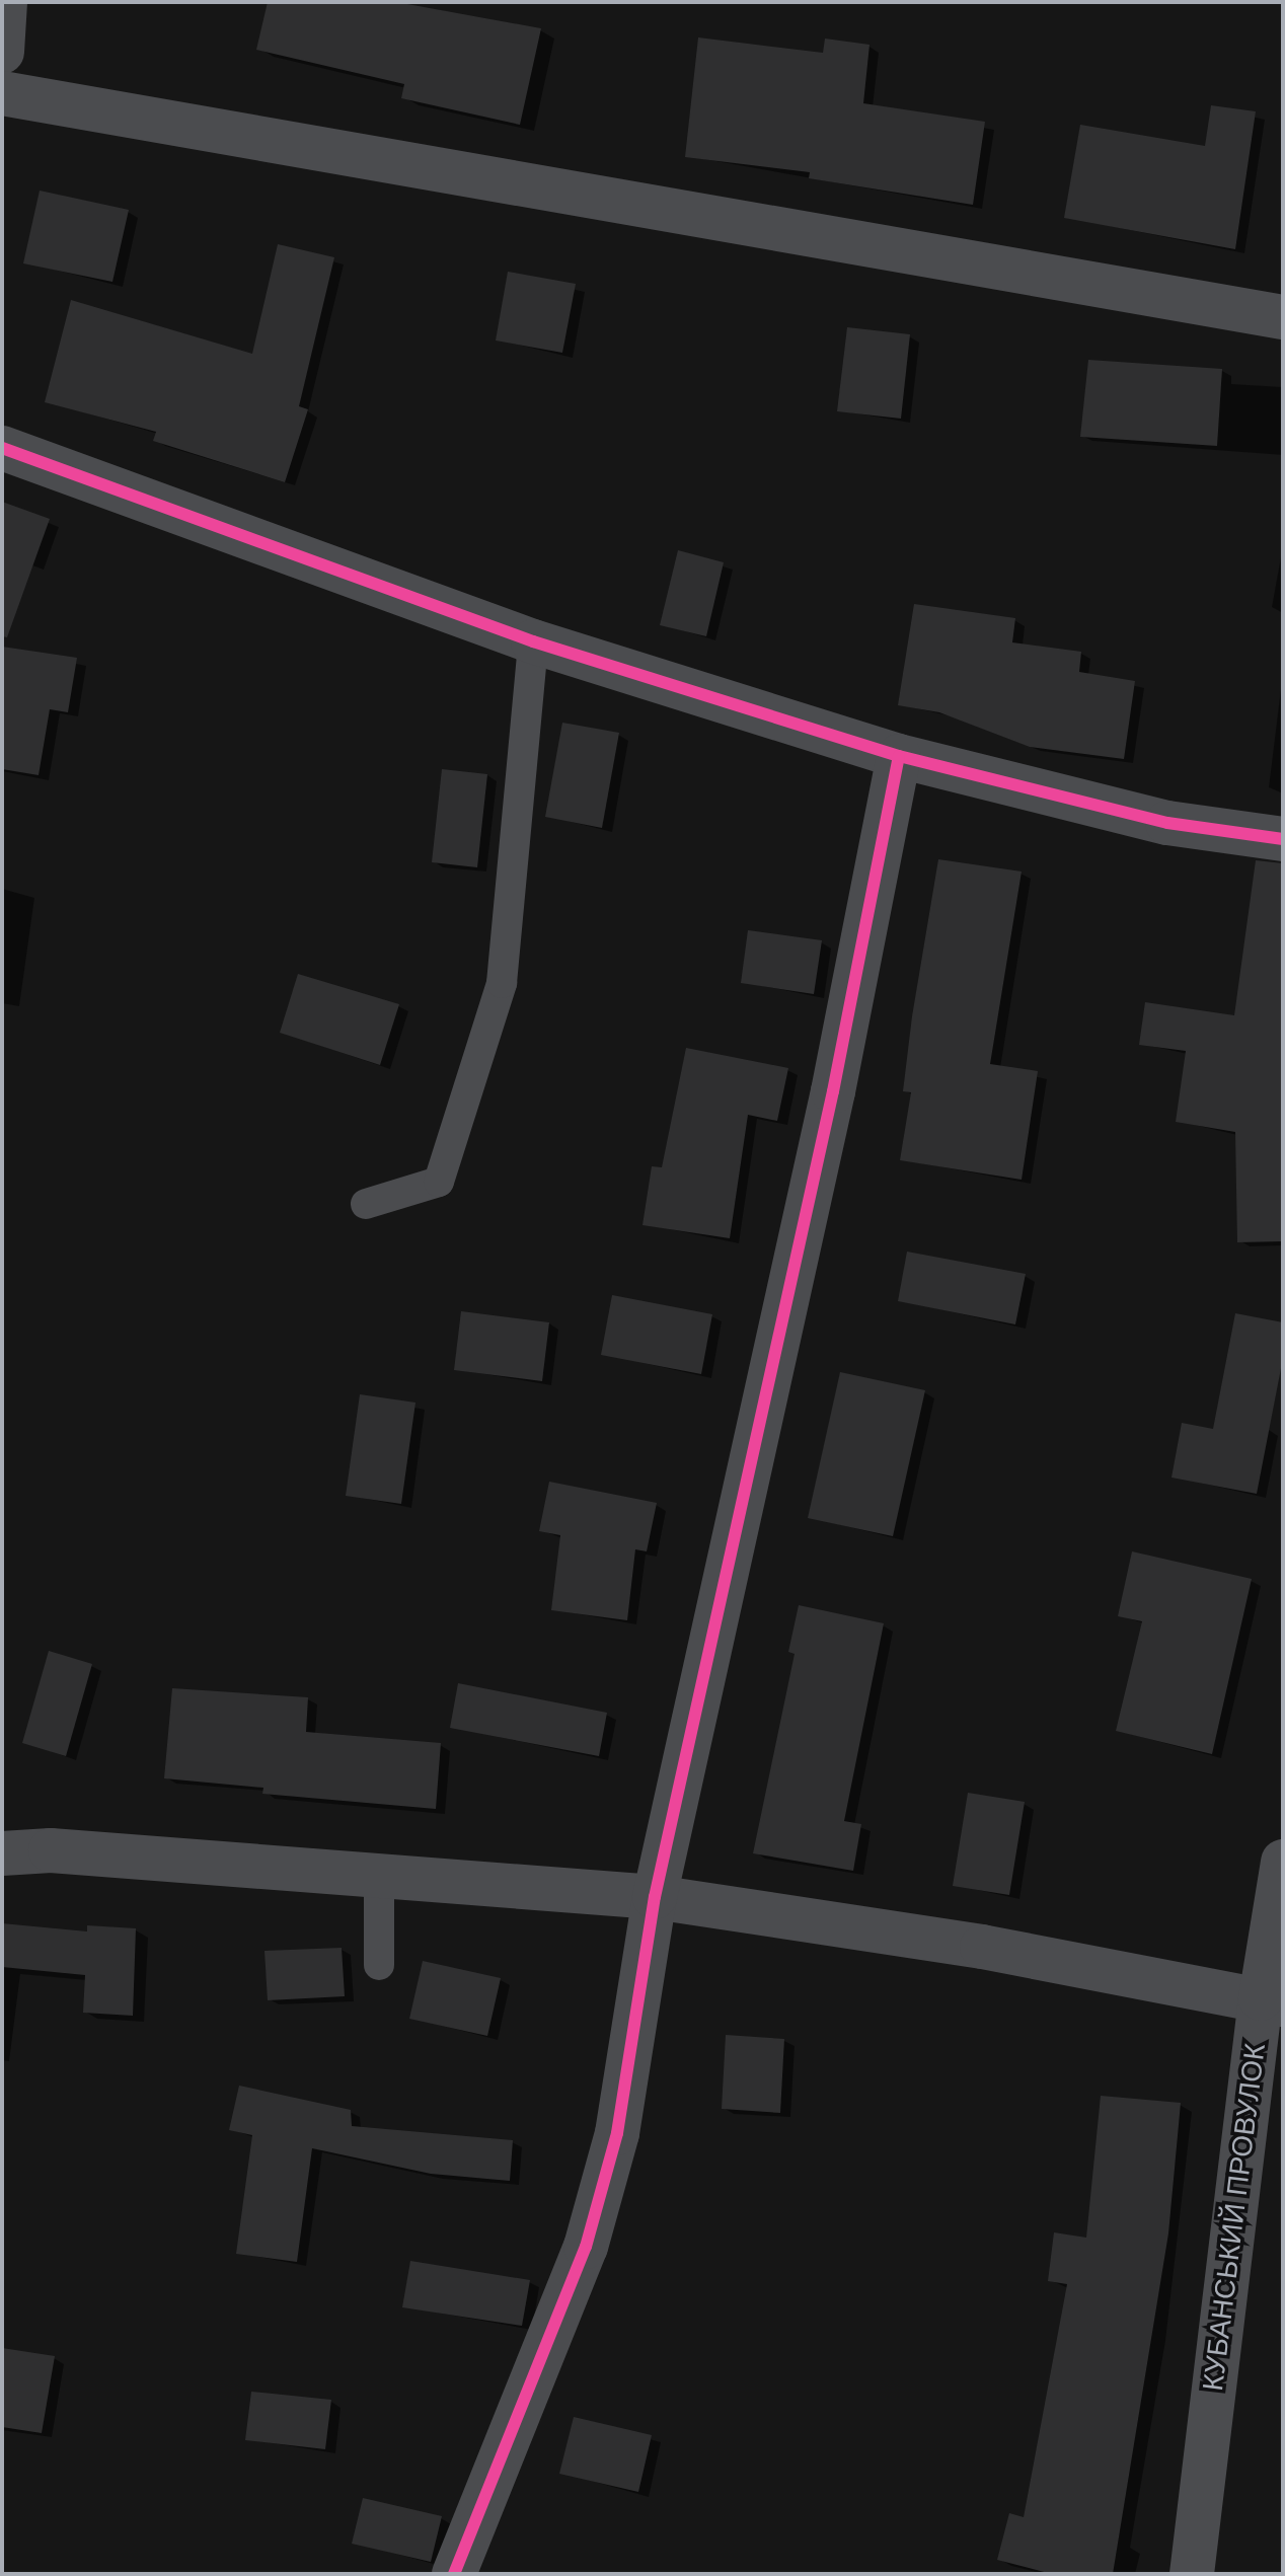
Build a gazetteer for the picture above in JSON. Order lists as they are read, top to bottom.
{
  "streets": {
    "street": ["КУБАНСЬКИЙ ПРОВУЛОК"]
  }
}
